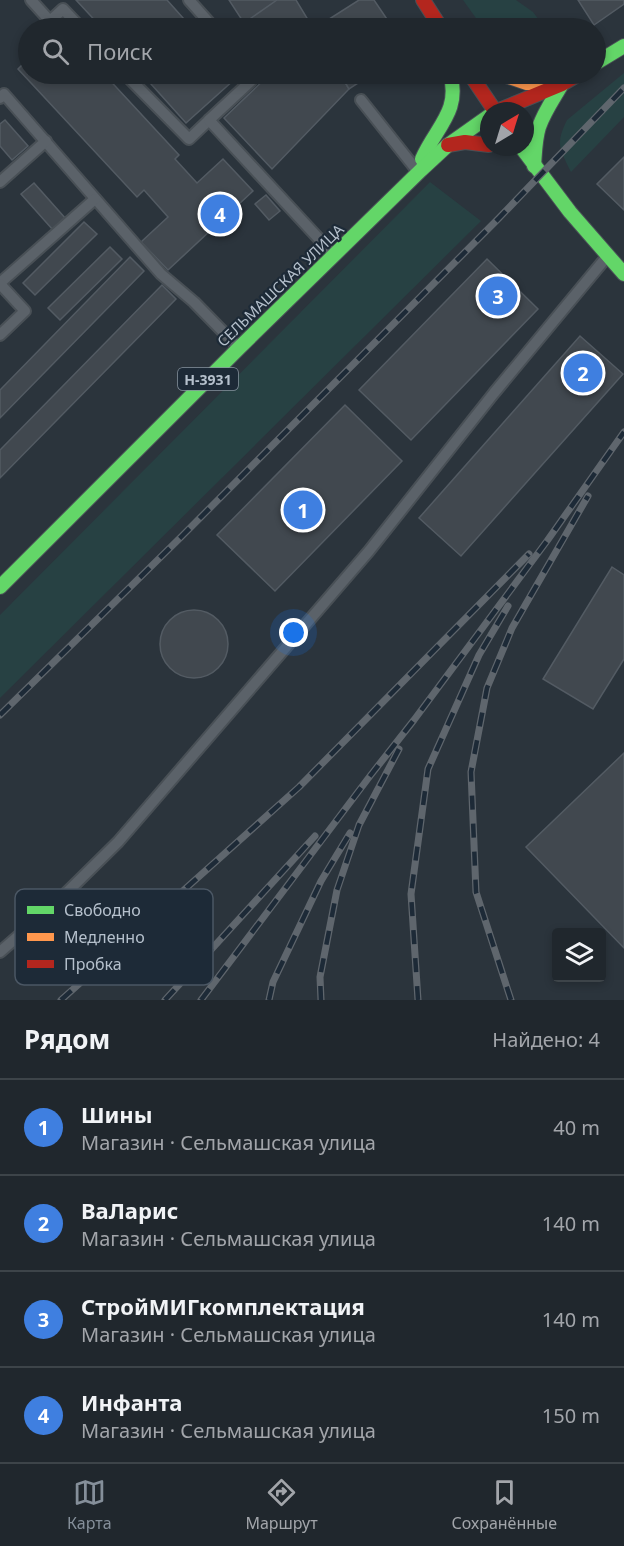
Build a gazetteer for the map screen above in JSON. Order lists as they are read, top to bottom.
{
  "streets": {
    "main road": ["СЕЛЬМАШСКАЯ УЛИЦА", "Н-3931"]
  },
  "legend": ["Свободно", "Медленно", "Пробка"],
  "north": "top right",
  "page": {
    "search": "Поиск",
    "pins": [
      "4",
      "3",
      "2",
      "1"
    ],
    "heading": ["Рядом", "Найдено: 4"],
    "list": [
      {
        "mark": "1",
        "name": "Шины",
        "note": "Магазин · Сельмашская улица",
        "value": "40 m"
      },
      {
        "mark": "2",
        "name": "ВаЛарис",
        "note": "Магазин · Сельмашская улица",
        "value": "140 m"
      },
      {
        "mark": "3",
        "name": "СтройМИГкомплектация",
        "note": "Магазин · Сельмашская улица",
        "value": "140 m"
      },
      {
        "mark": "4",
        "name": "Инфанта",
        "note": "Магазин · Сельмашская улица",
        "value": "150 m"
      }
    ],
    "nav": ["Карта", "Маршрут", "Сохранённые"]
  }
}
